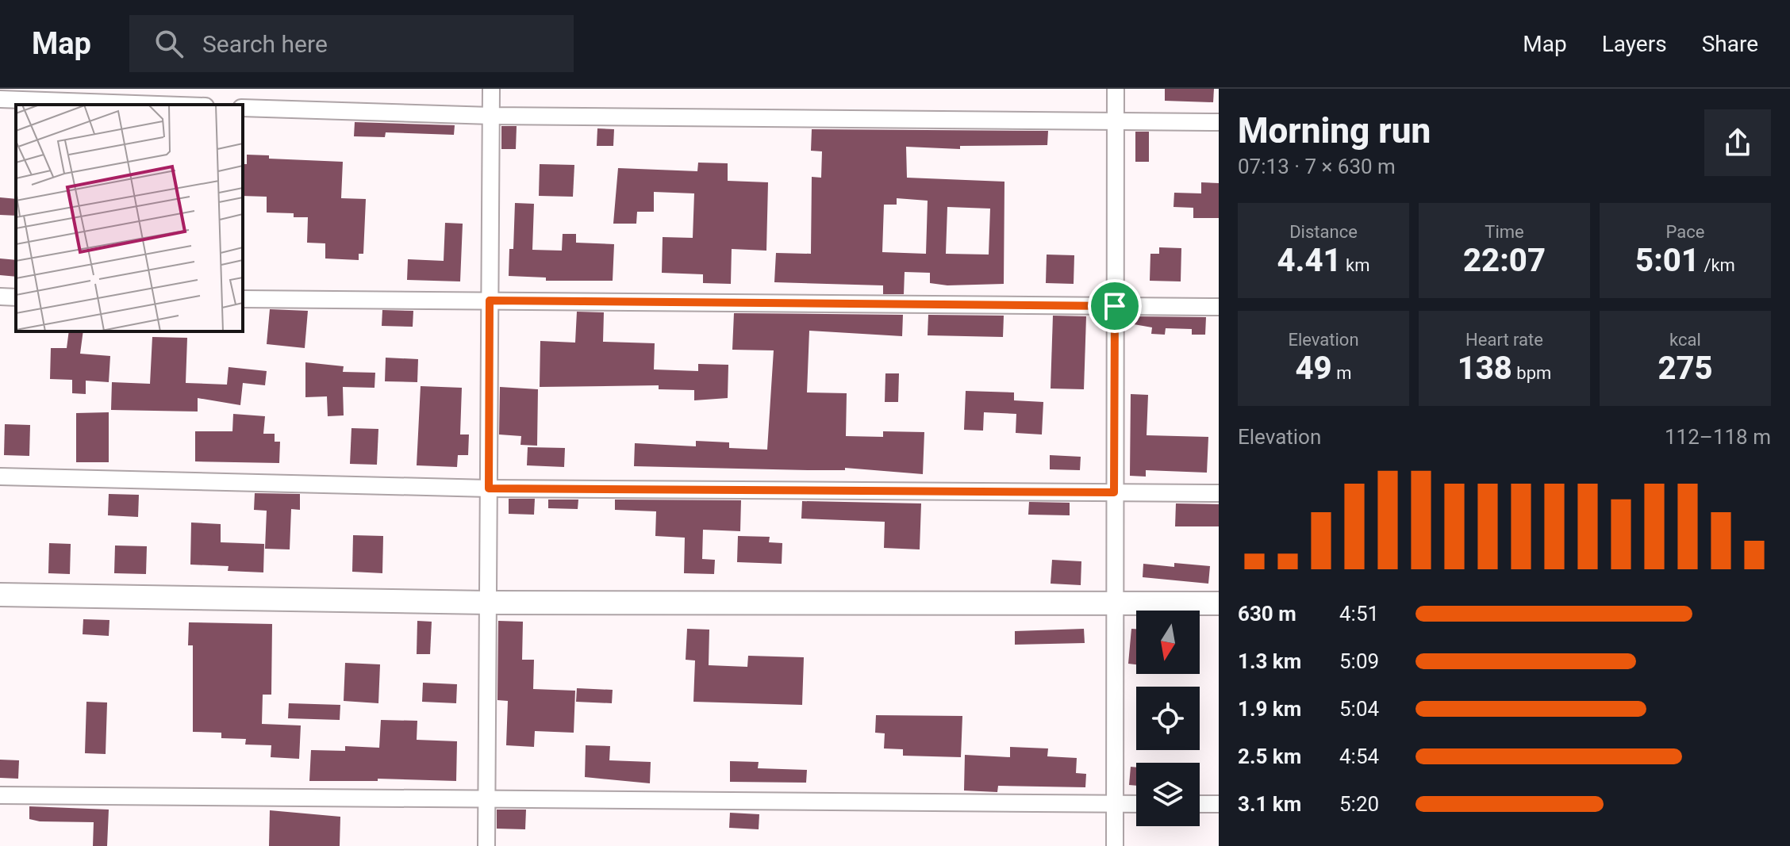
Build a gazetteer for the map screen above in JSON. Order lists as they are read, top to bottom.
{
  "north": "bottom",
  "page": {
    "header": "Map",
    "search": "Search here",
    "nav": ["Map", "Layers", "Share"],
    "heading": ["Morning run", "07:13 · 7 × 630 m"],
    "stats": [
      ["Distance", "4.41 km"],
      ["Time", "22:07"],
      ["Pace", "5:01 /km"],
      ["Elevation", "49 m"],
      ["Heart rate", "138 bpm"],
      ["kcal", "275"]
    ],
    "chart": ["Elevation", "112–118 m"],
    "list": [
      {
        "name": "630 m",
        "note": "4:51"
      },
      {
        "name": "1.3 km",
        "note": "5:09"
      },
      {
        "name": "1.9 km",
        "note": "5:04"
      },
      {
        "name": "2.5 km",
        "note": "4:54"
      },
      {
        "name": "3.1 km",
        "note": "5:20"
      }
    ]
  }
}
